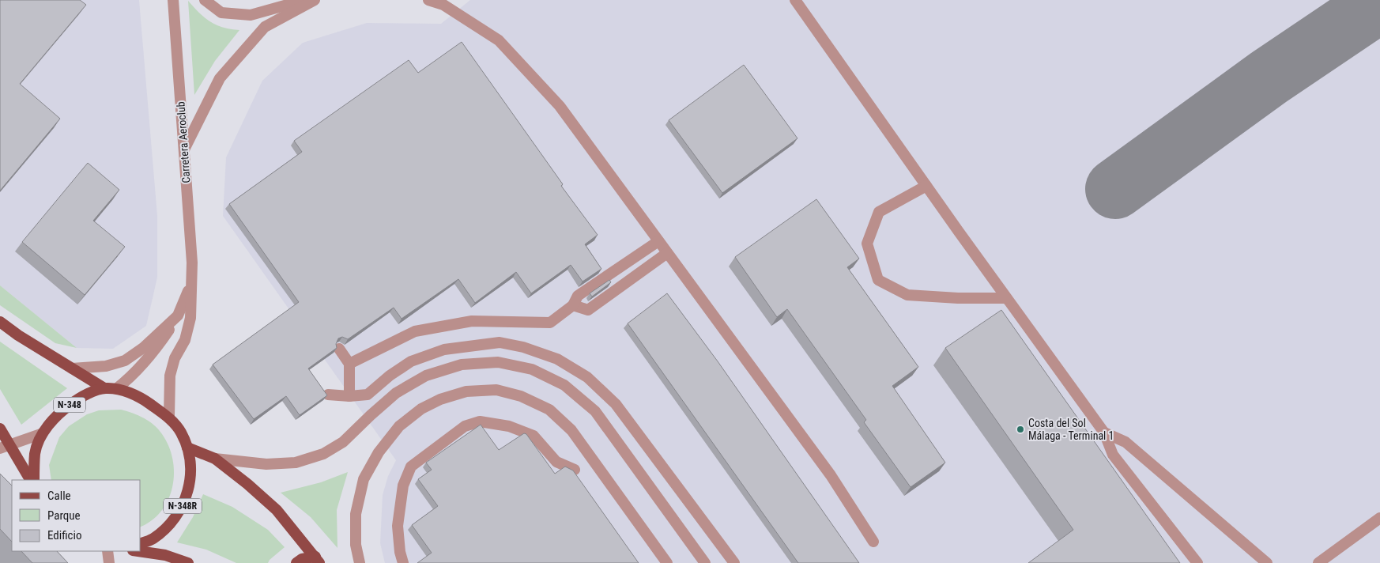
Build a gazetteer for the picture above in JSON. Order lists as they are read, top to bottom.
{
  "streets": {
    "main road": ["N-348", "N-348R"],
    "street": ["Carretera Aeroclub"]
  },
  "crossings": [
    ["Carretera Aeroclub", "N-348R"],
    ["N-348", "N-348R"]
  ],
  "places": ["Costa del Sol Málaga - Terminal 1"],
  "legend": ["Calle", "Parque", "Edificio"]
}
